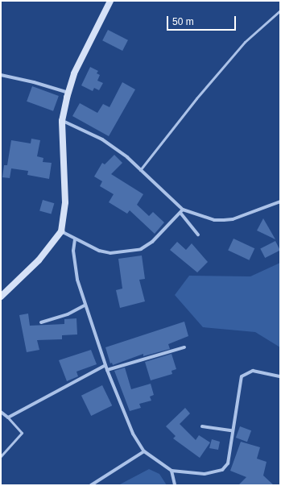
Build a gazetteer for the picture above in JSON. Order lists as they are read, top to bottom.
{
  "scale_bar": "50 m"
}
